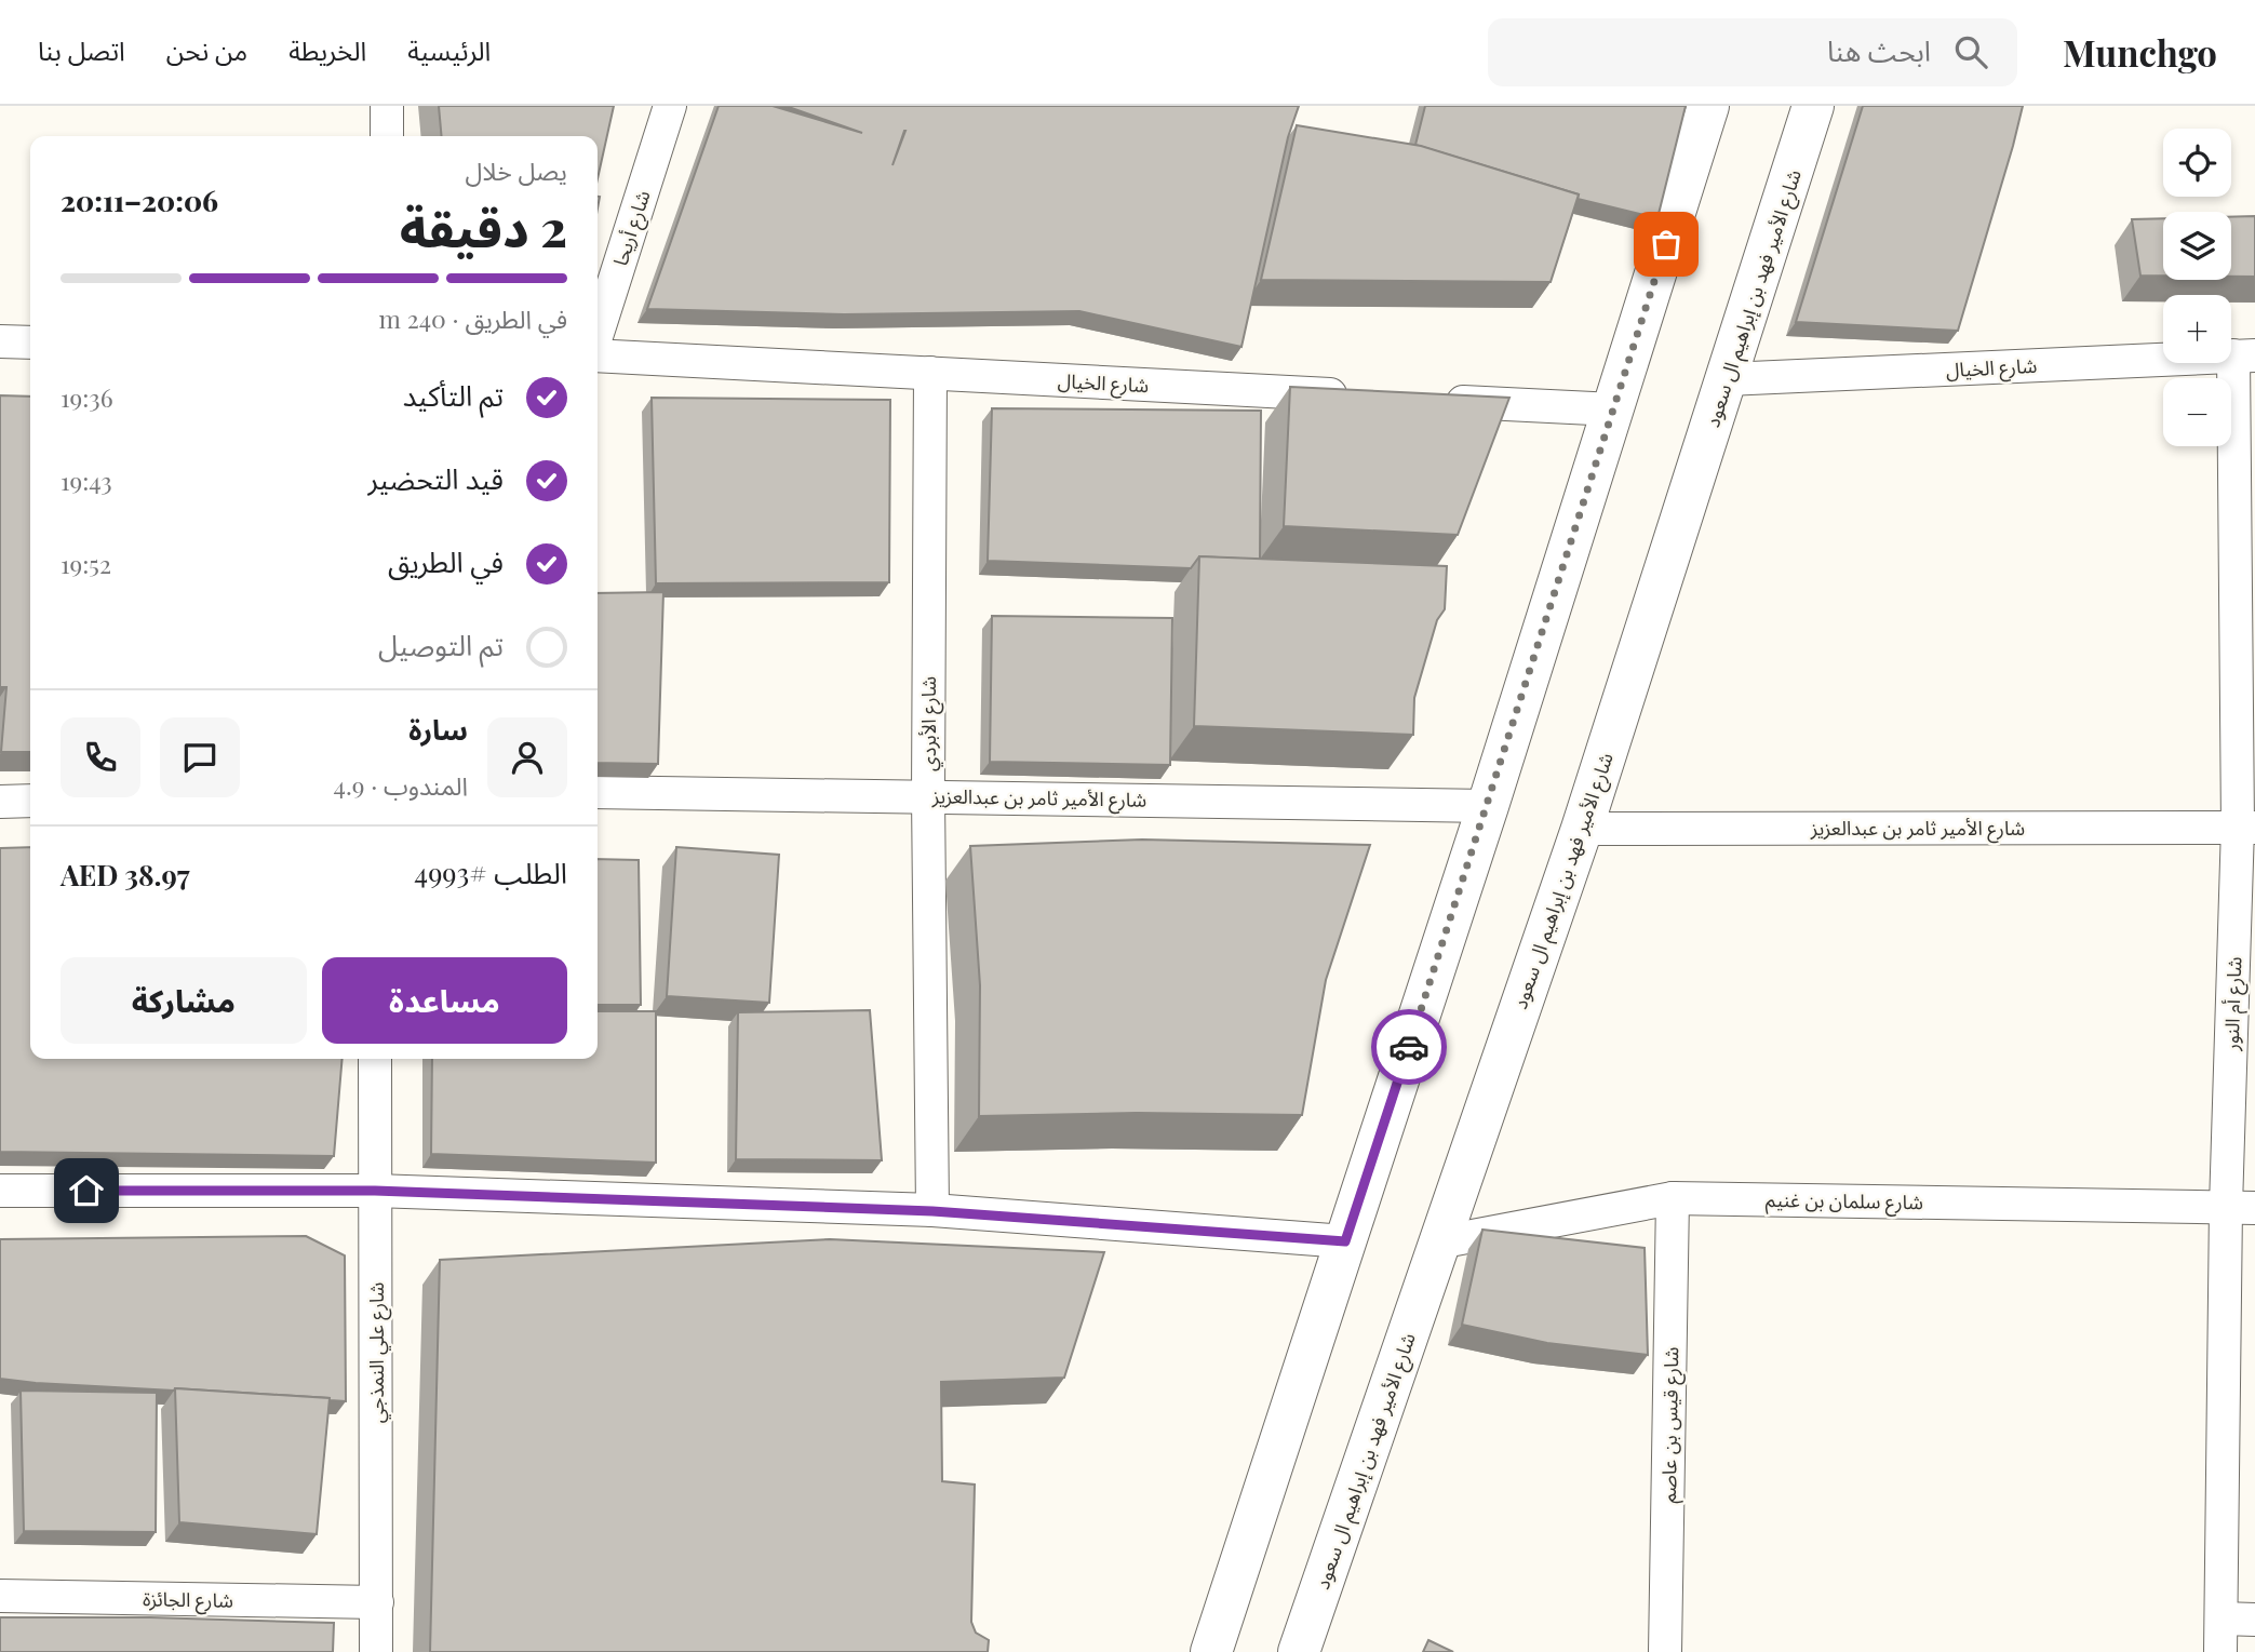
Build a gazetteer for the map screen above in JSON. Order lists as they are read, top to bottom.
{
  "streets": {
    "main road": ["شارع الأمير فهد بن إبراهيم ال سعود"],
    "street": [
      "شارع أريحا",
      "شارع الخيال",
      "شارع الأبردي",
      "شارع الأمير ثامر بن عبدالعزيز",
      "شارع أم النور",
      "شارع سلمان بن غنيم",
      "شارع علي النمذجي",
      "شارع قيس بن عاصم",
      "شارع الجائزة"
    ]
  },
  "crossings": [
    ["شارع الأمير فهد بن إبراهيم ال سعود", "شارع الخيال"],
    ["شارع الأمير فهد بن إبراهيم ال سعود", "شارع الأمير ثامر بن عبدالعزيز"],
    ["شارع الأمير فهد بن إبراهيم ال سعود", "شارع سلمان بن غنيم"],
    ["شارع الخيال", "شارع الأبردي"],
    ["شارع الخيال", "شارع أم النور"],
    ["شارع الأبردي", "شارع الأمير ثامر بن عبدالعزيز"],
    ["شارع الأمير ثامر بن عبدالعزيز", "شارع أم النور"],
    ["شارع أم النور", "شارع سلمان بن غنيم"],
    ["شارع سلمان بن غنيم", "شارع قيس بن عاصم"],
    ["شارع علي النمذجي", "شارع الجائزة"]
  ],
  "page": {
    "header": "Munchgo",
    "search": "ابحث هنا",
    "nav": [
      "الرئيسية",
      "الخريطة",
      "من نحن",
      "اتصل بنا"
    ],
    "map_buttons": ["+", "−"],
    "heading": ["2 دقيقة", "يصل خلال", "20:06–20:11"],
    "panel": [
      "سارة",
      "المندوب · 4.9",
      "الطلب #4993",
      "AED 38.97"
    ],
    "bar": "في الطريق · 240 m",
    "list": [
      ["تم التأكيد", "19:36"],
      ["قيد التحضير", "19:43"],
      ["في الطريق", "19:52"],
      "تم التوصيل"
    ],
    "buttons": ["مساعدة", "مشاركة"]
  }
}
